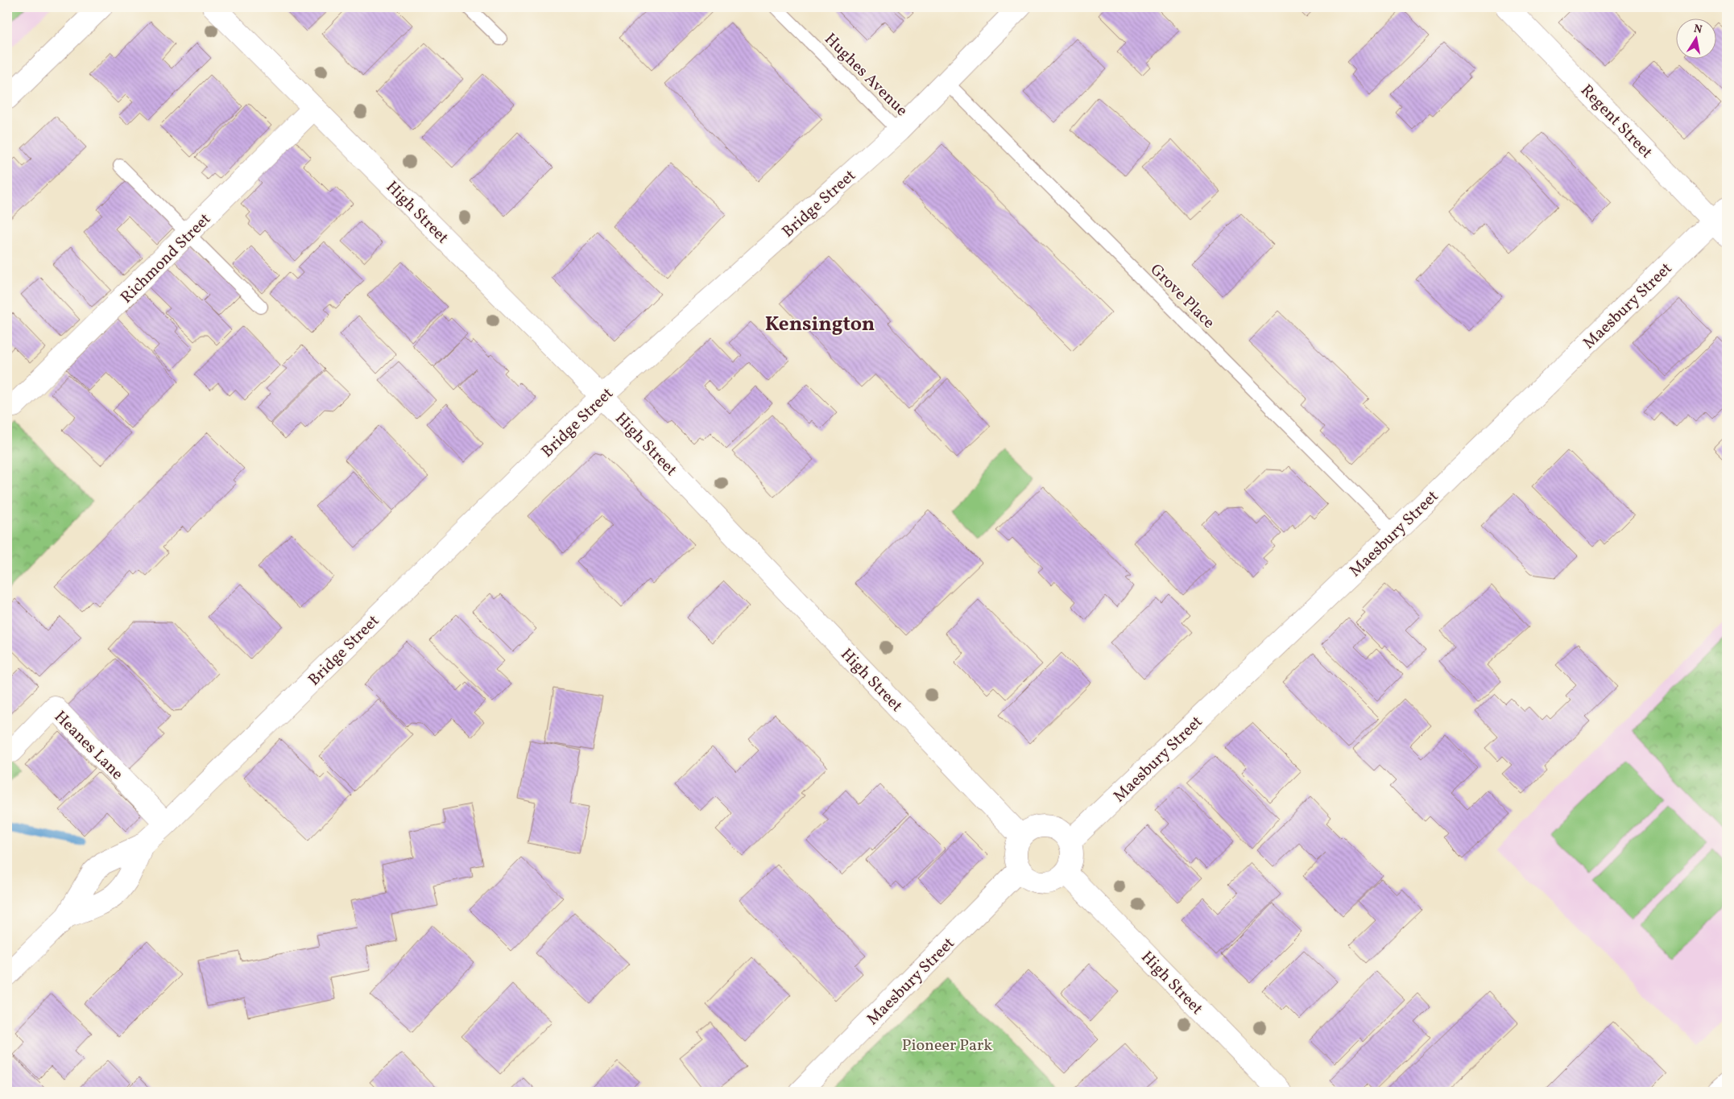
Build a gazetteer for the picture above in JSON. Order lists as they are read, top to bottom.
{
  "streets": {
    "street": [
      "Regent Street",
      "Bridge Street",
      "High Street",
      "Richmond Street",
      "Maesbury Street",
      "Heanes Lane"
    ],
    "lane": ["Hughes Avenue", "Grove Place"]
  },
  "crossings": [
    ["Hughes Avenue", "Bridge Street"],
    ["Regent Street", "Maesbury Street"],
    ["Bridge Street", "High Street"],
    ["Bridge Street", "Grove Place"],
    ["Bridge Street", "Heanes Lane"],
    ["High Street", "Richmond Street"],
    ["High Street", "Maesbury Street"],
    ["Grove Place", "Maesbury Street"]
  ],
  "districts": ["Kensington"],
  "parks": ["Pioneer Park"],
  "north": "top"
}
